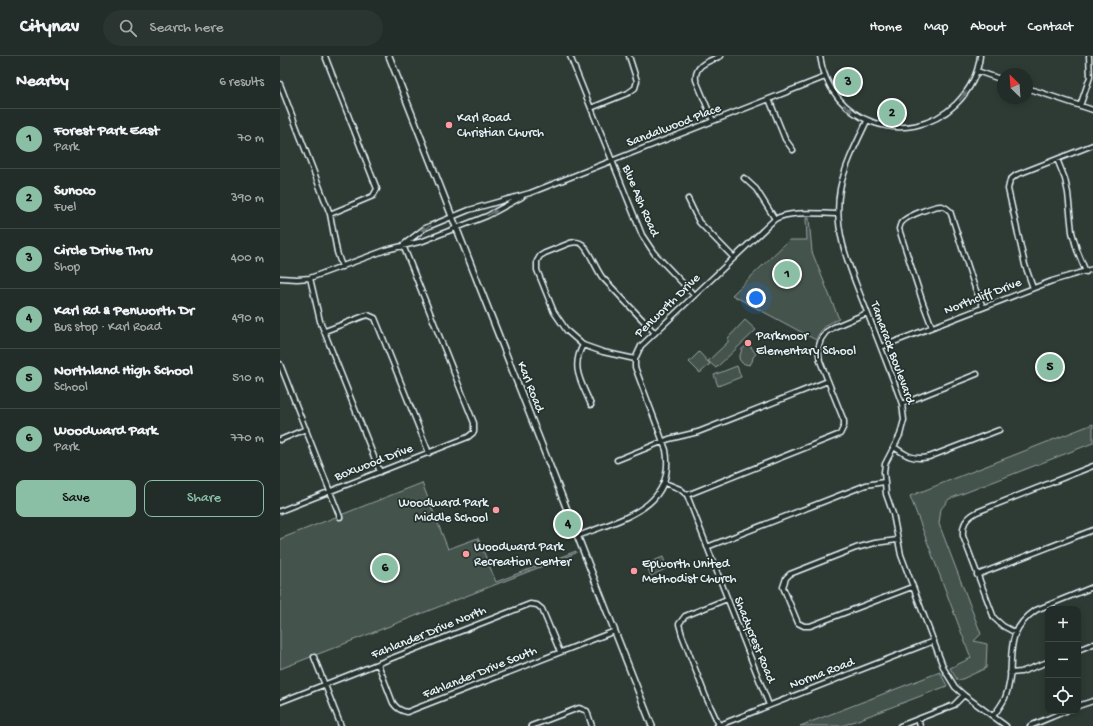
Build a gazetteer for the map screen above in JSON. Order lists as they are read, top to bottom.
{
  "streets": {
    "main road": ["Karl Road"],
    "street": [
      "Sandalwood Place",
      "Blue Ash Road",
      "Northcliff Drive",
      "Penworth Drive",
      "Tamarack Boulevard",
      "Boxwood Drive",
      "Fahlander Drive North",
      "Shadycrest Road",
      "Fahlander Drive South",
      "Norma Road"
    ]
  },
  "crossings": [
    ["Sandalwood Place", "Blue Ash Road"],
    ["Sandalwood Place", "Karl Road"],
    ["Sandalwood Place", "Boxwood Drive"],
    ["Blue Ash Road", "Penworth Drive"],
    ["Northcliff Drive", "Tamarack Boulevard"],
    ["Penworth Drive", "Tamarack Boulevard"],
    ["Penworth Drive", "Karl Road"],
    ["Tamarack Boulevard", "Norma Road"],
    ["Karl Road", "Fahlander Drive South"],
    ["Fahlander Drive North", "Fahlander Drive South"],
    ["Shadycrest Road", "Norma Road"]
  ],
  "places": [
    "Karl Road Christian Church",
    "Parkmoor Elementary School",
    "Woodward Park Middle School",
    "Woodward Park Recreation Center",
    "Epworth United Methodist Church"
  ],
  "north": "top left",
  "page": {
    "header": "Citynav",
    "search": "Search here",
    "nav": [
      "Home",
      "Map",
      "About",
      "Contact"
    ],
    "heading": ["Nearby", "6 results"],
    "pins": [
      "3",
      "2",
      "1",
      "5",
      "4",
      "6"
    ],
    "list": [
      {
        "mark": "1",
        "name": "Forest Park East",
        "note": "Park",
        "value": "70 m"
      },
      {
        "mark": "2",
        "name": "Sunoco",
        "note": "Fuel",
        "value": "390 m"
      },
      {
        "mark": "3",
        "name": "Circle Drive Thru",
        "note": "Shop",
        "value": "400 m"
      },
      {
        "mark": "4",
        "name": "Karl Rd & Penworth Dr",
        "note": "Bus stop · Karl Road",
        "value": "490 m"
      },
      {
        "mark": "5",
        "name": "Northland High School",
        "note": "School",
        "value": "510 m"
      },
      {
        "mark": "6",
        "name": "Woodward Park",
        "note": "Park",
        "value": "770 m"
      }
    ],
    "buttons": ["Save", "Share"],
    "map_buttons": ["+", "−"]
  }
}
